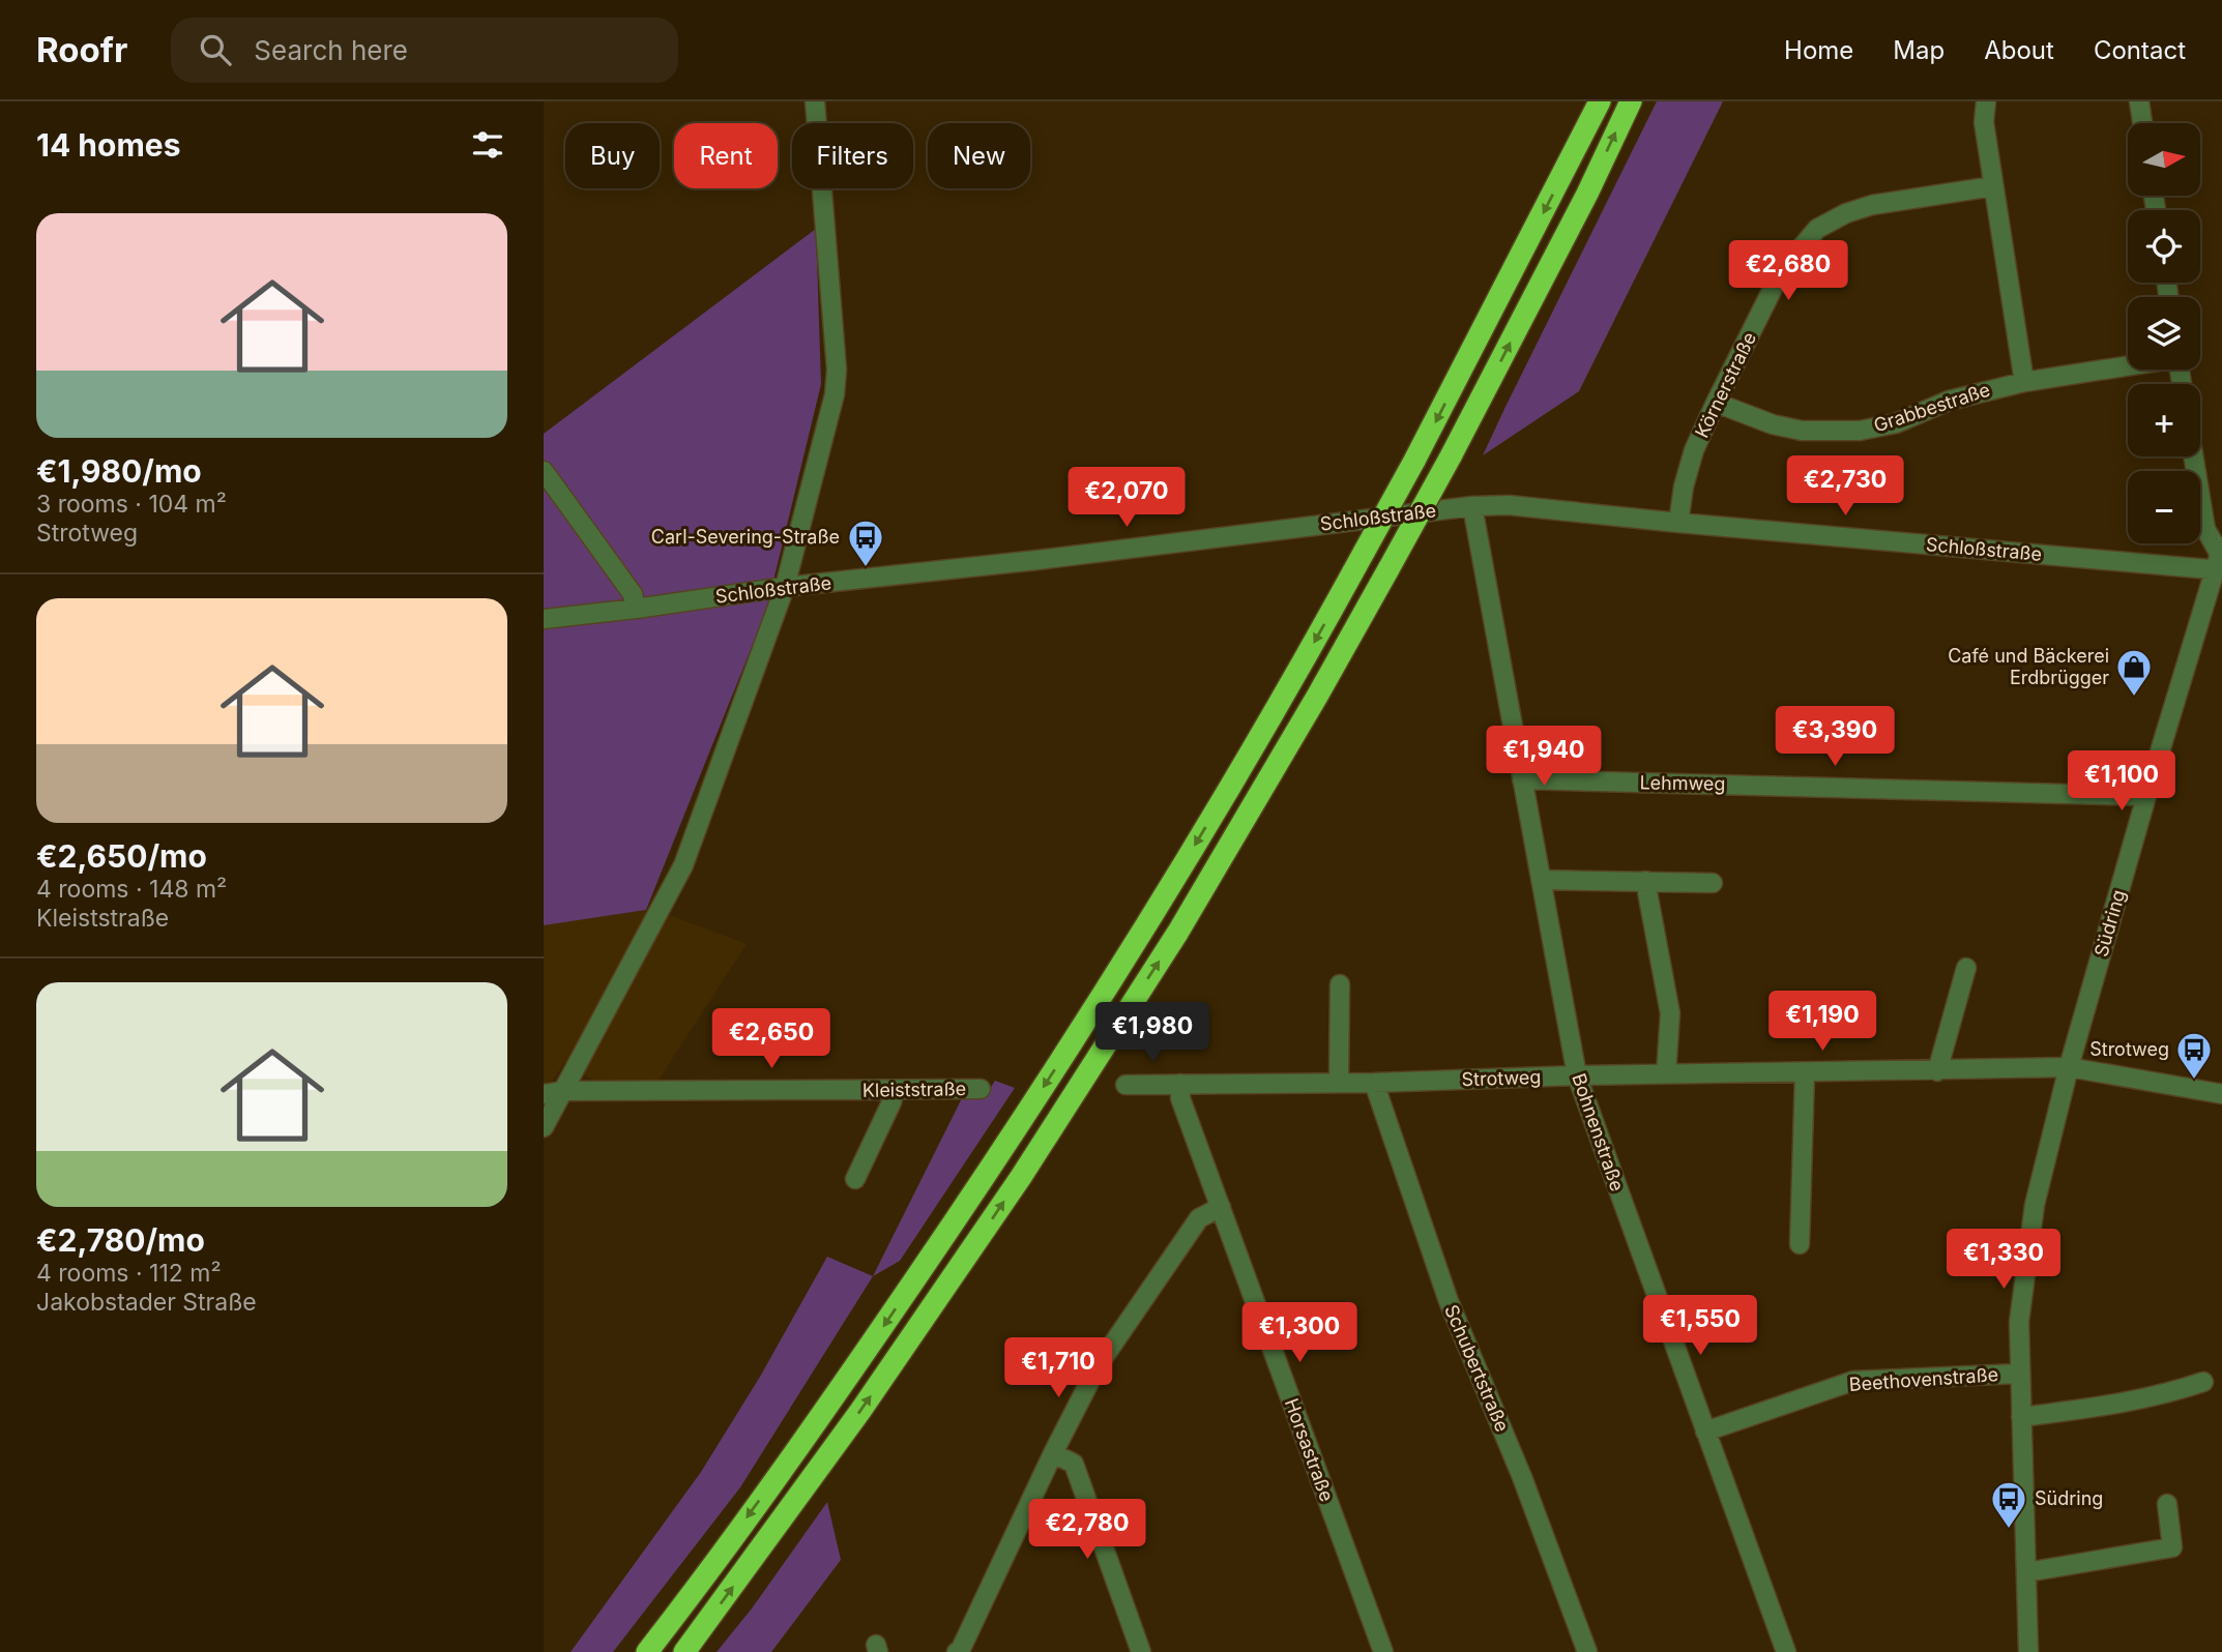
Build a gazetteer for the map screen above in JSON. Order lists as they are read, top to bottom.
{
  "streets": {
    "street": [
      "Körnerstraße",
      "Grabbestraße",
      "Schloßstraße",
      "Lehmweg",
      "Südring",
      "Strotweg",
      "Kleiststraße",
      "Bohnenstraße",
      "Schubertstraße",
      "Beethovenstraße",
      "Horsastraße"
    ]
  },
  "crossings": [
    ["Körnerstraße", "Grabbestraße"],
    ["Körnerstraße", "Schloßstraße"],
    ["Schloßstraße", "Südring"],
    ["Schloßstraße", "Bohnenstraße"],
    ["Lehmweg", "Südring"],
    ["Lehmweg", "Bohnenstraße"],
    ["Südring", "Strotweg"],
    ["Südring", "Beethovenstraße"],
    ["Strotweg", "Bohnenstraße"],
    ["Strotweg", "Schubertstraße"],
    ["Strotweg", "Horsastraße"],
    ["Bohnenstraße", "Beethovenstraße"]
  ],
  "places": {
    "bus stop": ["Carl-Severing-Straße", "Strotweg", "Südring"],
    "shop": ["Café und Bäckerei Erdbrügger"]
  },
  "north": "right",
  "page": {
    "header": "Roofr",
    "search": "Search here",
    "nav": [
      "Home",
      "Map",
      "About",
      "Contact"
    ],
    "heading": "14 homes",
    "map_buttons": ["+", "−"],
    "chip": [
      "Buy",
      "Rent",
      "Filters",
      "New"
    ],
    "list": [
      {
        "name": "€1,980/mo",
        "note": "3 rooms · 104 m² · Strotweg"
      },
      {
        "name": "€2,650/mo",
        "note": "4 rooms · 148 m² · Kleiststraße"
      },
      {
        "name": "€2,780/mo",
        "note": "4 rooms · 112 m² · Jakobstader Straße"
      }
    ],
    "price": [
      "€2,680",
      "€2,730",
      "€2,070",
      "€3,390",
      "€1,940",
      "€1,100",
      "€1,190",
      "€1,980",
      "€2,650",
      "€1,330",
      "€1,550",
      "€1,300",
      "€1,710",
      "€2,780"
    ]
  }
}
